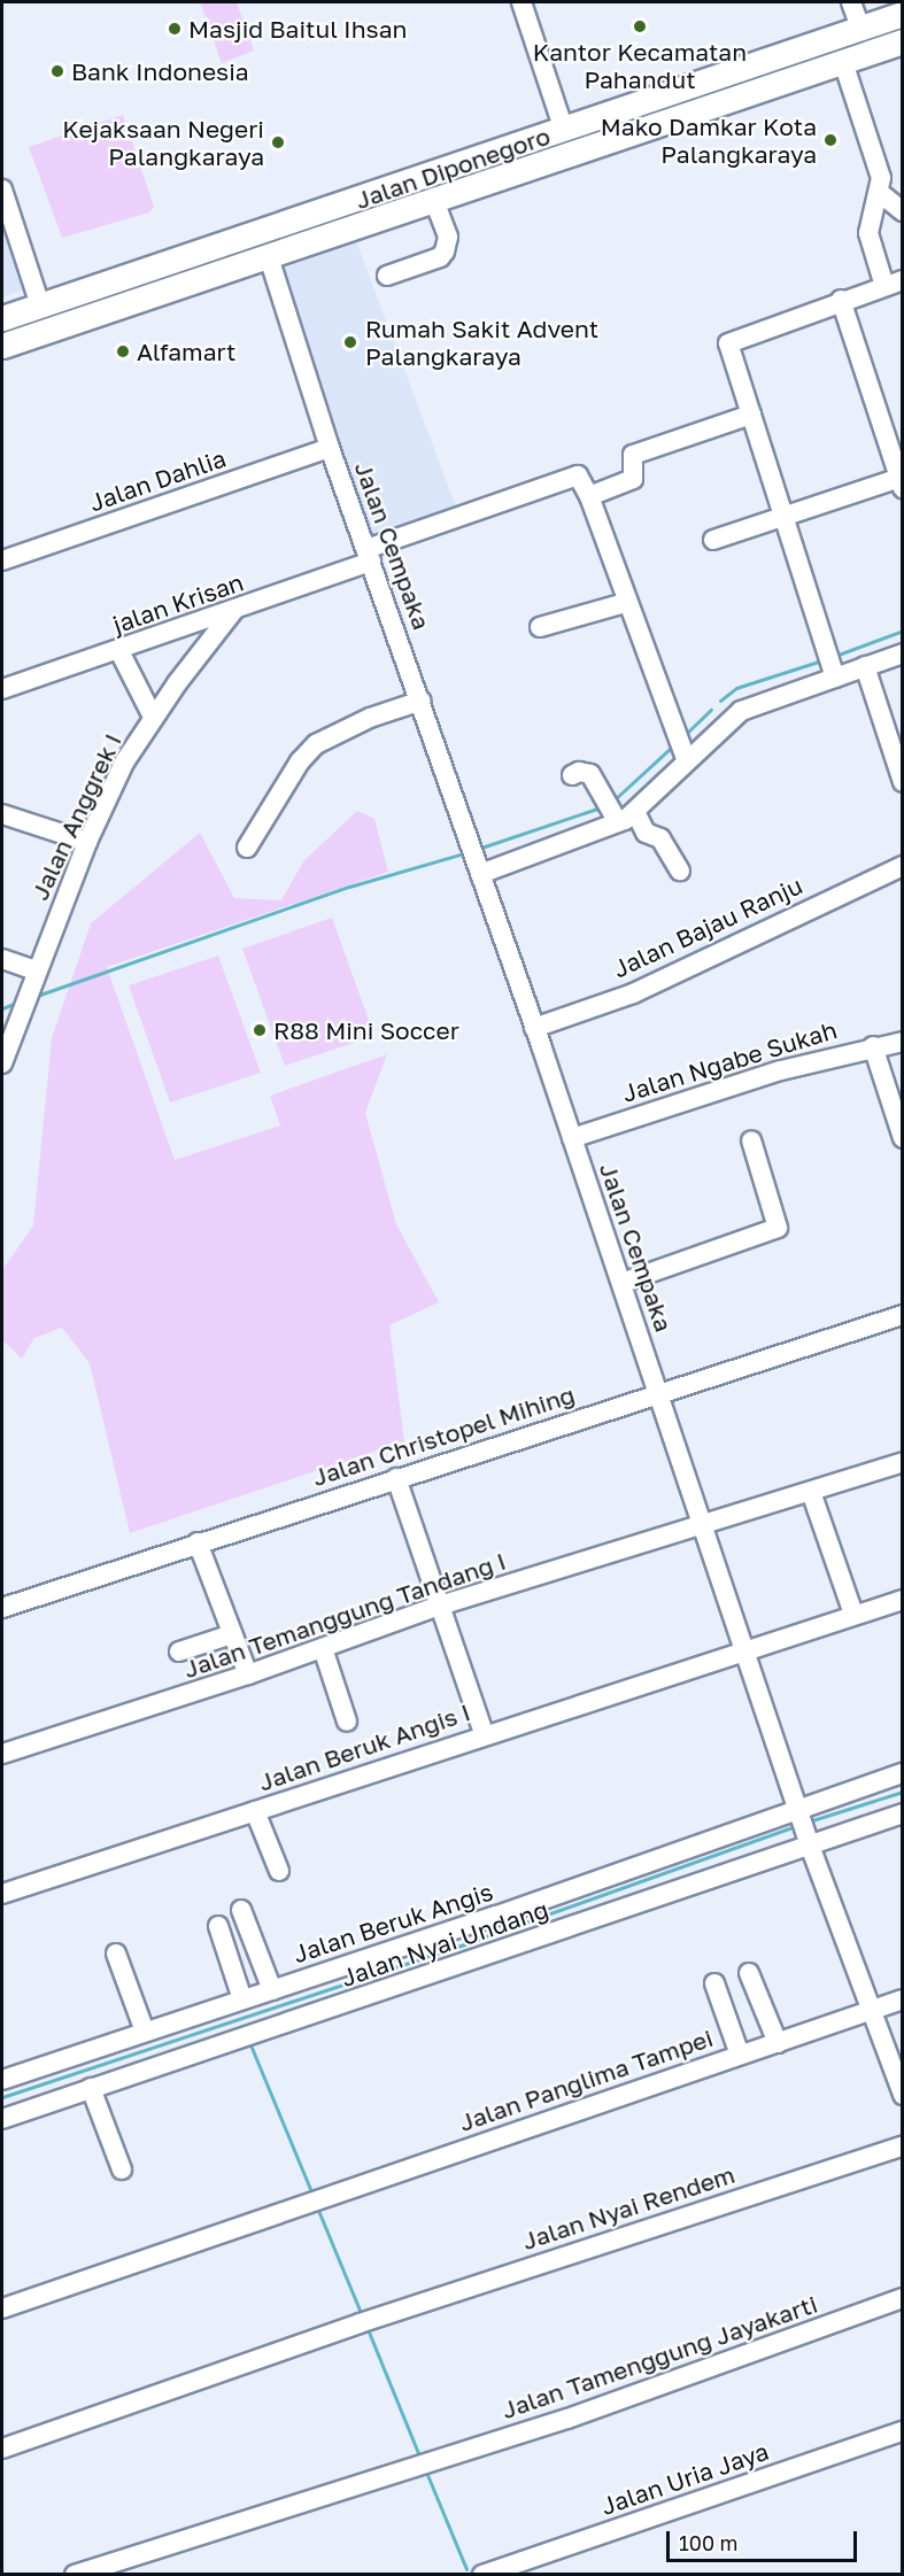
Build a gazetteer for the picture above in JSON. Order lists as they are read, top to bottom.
{
  "streets": {
    "main road": ["Jalan Diponegoro"],
    "street": [
      "Jalan Dahlia",
      "Jalan Cempaka",
      "jalan Krisan",
      "Jalan Anggrek I",
      "Jalan Bajau Ranju",
      "Jalan Ngabe Sukah",
      "Jalan Christopel Mihing",
      "Jalan Temanggung Tandang I",
      "Jalan Beruk Angis I",
      "Jalan Beruk Angis",
      "Jalan Nyai Undang",
      "Jalan Panglima Tampei",
      "Jalan Nyai Rendem",
      "Jalan Tamenggung Jayakarti",
      "Jalan Uria Jaya"
    ]
  },
  "crossings": [
    ["Jalan Diponegoro", "Jalan Cempaka"],
    ["Jalan Dahlia", "Jalan Cempaka"],
    ["Jalan Cempaka", "jalan Krisan"],
    ["Jalan Cempaka", "Jalan Bajau Ranju"],
    ["Jalan Cempaka", "Jalan Ngabe Sukah"],
    ["Jalan Cempaka", "Jalan Christopel Mihing"],
    ["Jalan Cempaka", "Jalan Temanggung Tandang I"],
    ["Jalan Cempaka", "Jalan Beruk Angis I"],
    ["Jalan Cempaka", "Jalan Beruk Angis"],
    ["Jalan Cempaka", "Jalan Nyai Undang"],
    ["Jalan Cempaka", "Jalan Panglima Tampei"],
    ["jalan Krisan", "Jalan Anggrek I"]
  ],
  "places": [
    "Kantor Kecamatan Pahandut",
    "Masjid Baitul Ihsan",
    "Bank Indonesia",
    "Mako Damkar Kota Palangkaraya",
    "Kejaksaan Negeri Palangkaraya",
    "Rumah Sakit Advent Palangkaraya",
    "Alfamart",
    "R88 Mini Soccer"
  ],
  "scale_bar": "100 m"
}
